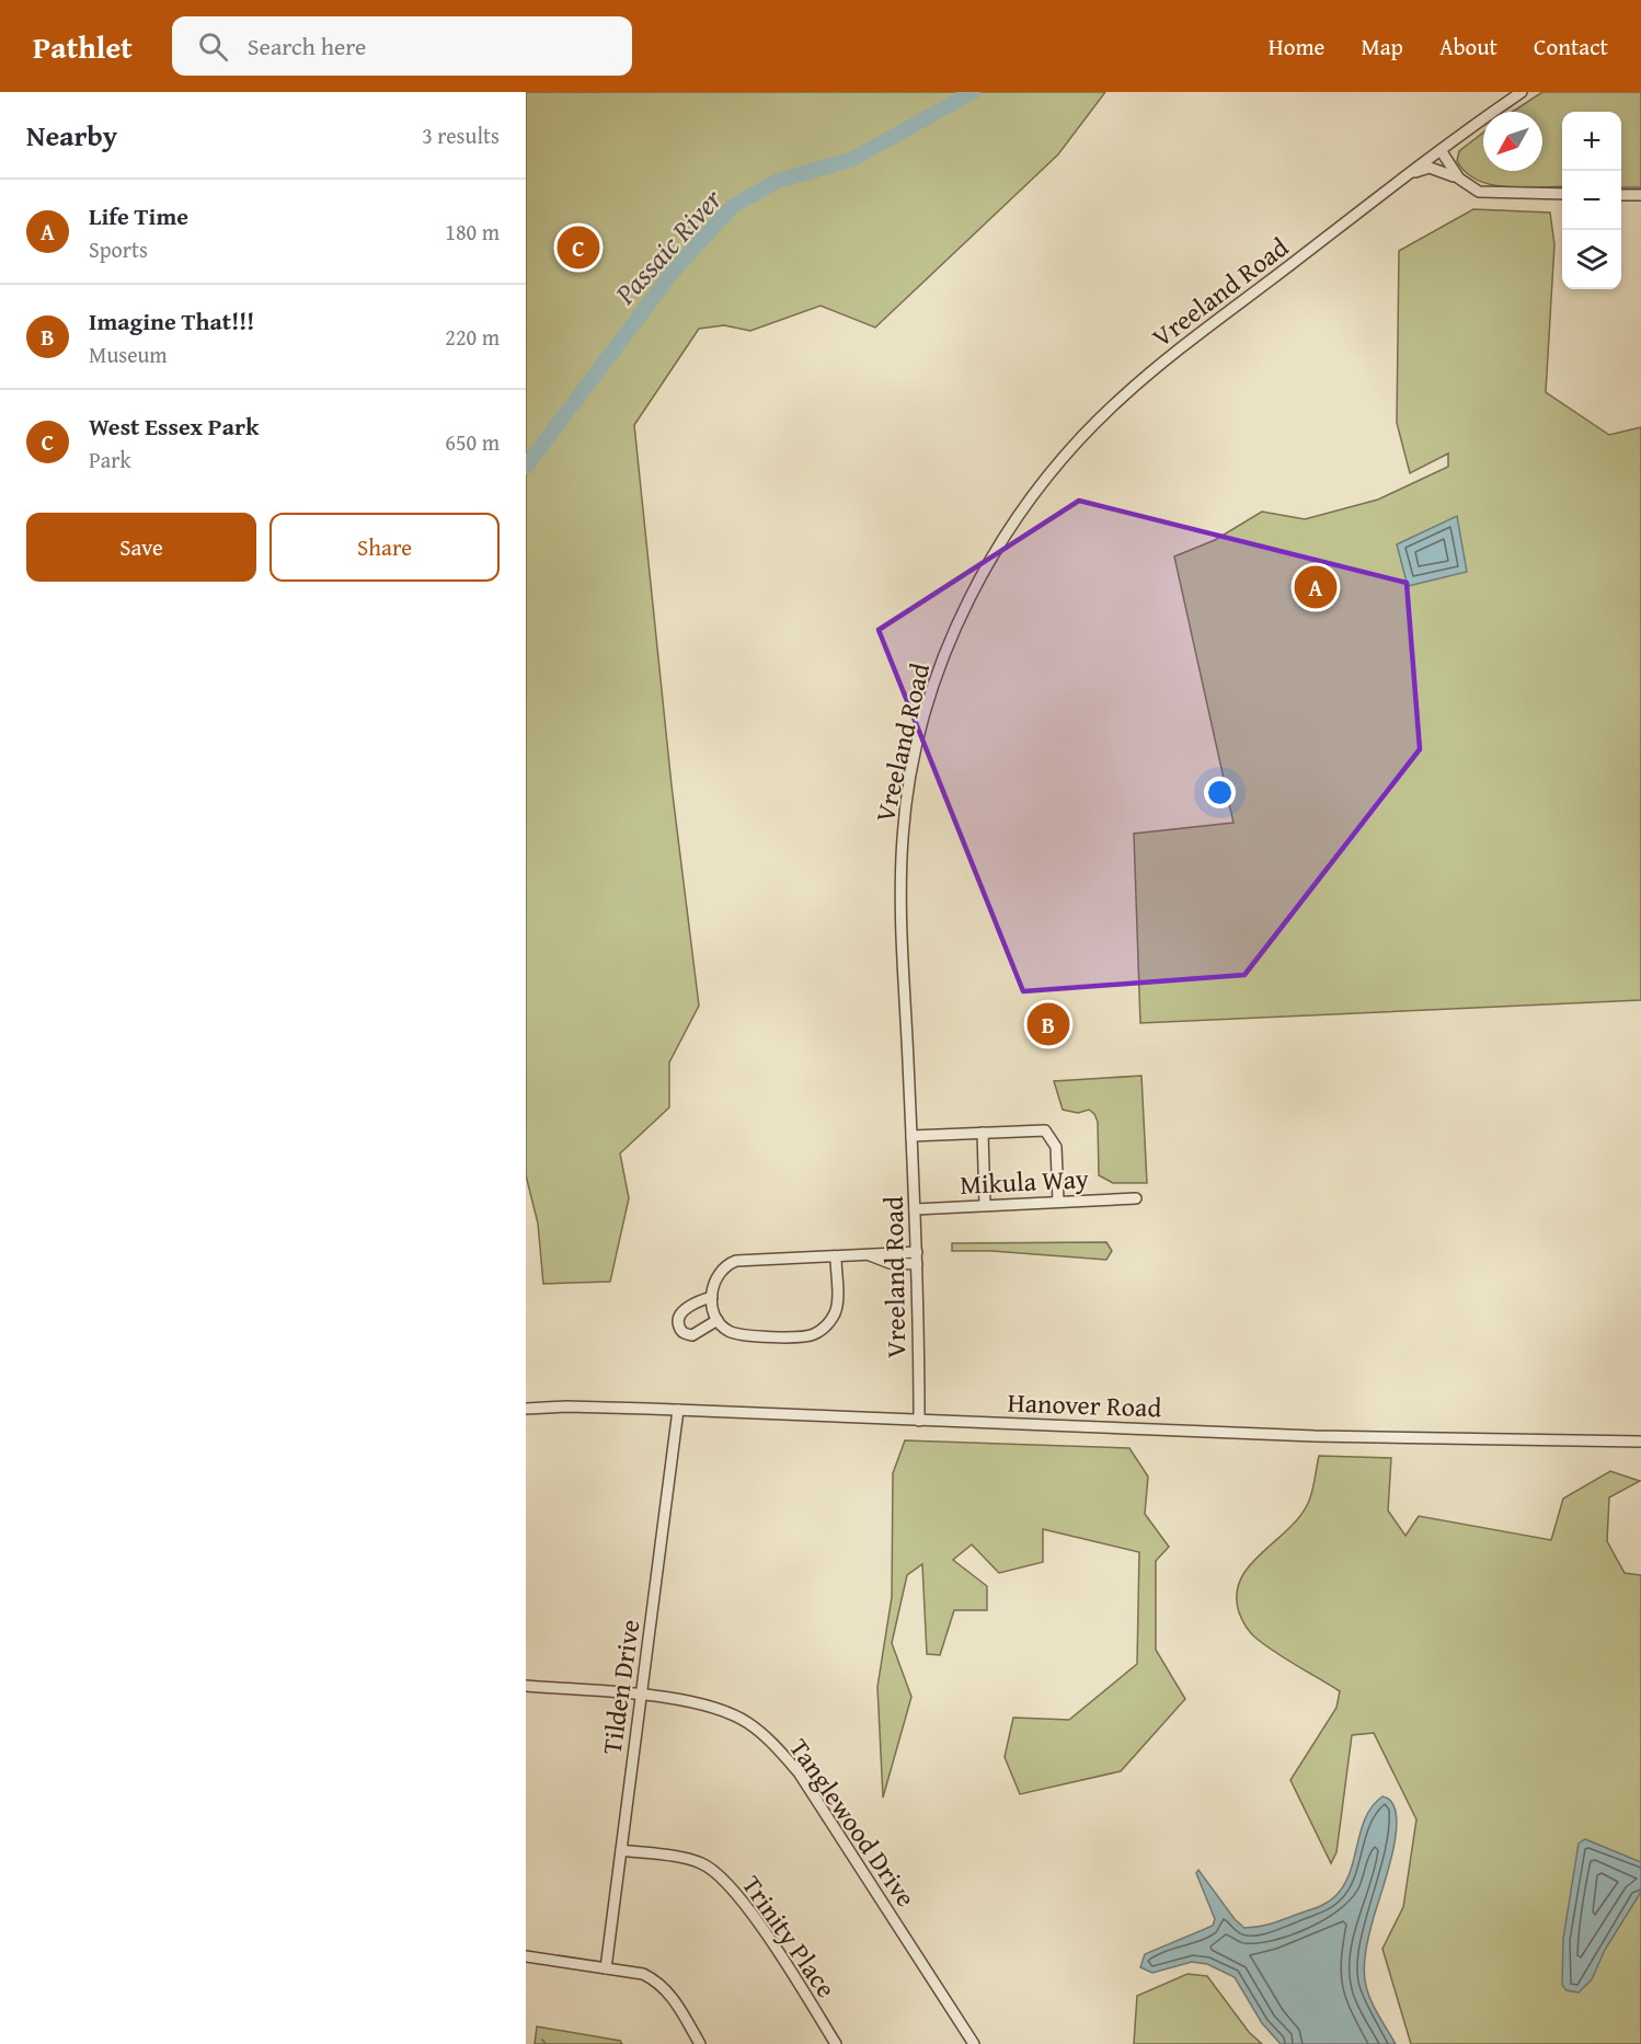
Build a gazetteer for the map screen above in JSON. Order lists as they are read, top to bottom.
{
  "streets": {
    "street": [
      "Vreeland Road",
      "Mikula Way",
      "Hanover Road",
      "Tilden Drive",
      "Tanglewood Drive",
      "Trinity Place"
    ]
  },
  "crossings": [
    ["Vreeland Road", "Mikula Way"],
    ["Vreeland Road", "Hanover Road"],
    ["Hanover Road", "Tilden Drive"],
    ["Tilden Drive", "Tanglewood Drive"],
    ["Tilden Drive", "Trinity Place"]
  ],
  "water": ["Passaic River"],
  "north": "bottom left",
  "page": {
    "header": "Pathlet",
    "search": "Search here",
    "nav": [
      "Home",
      "Map",
      "About",
      "Contact"
    ],
    "heading": ["Nearby", "3 results"],
    "map_buttons": ["+", "−"],
    "list": [
      {
        "mark": "A",
        "name": "Life Time",
        "note": "Sports",
        "value": "180 m"
      },
      {
        "mark": "B",
        "name": "Imagine That!!!",
        "note": "Museum",
        "value": "220 m"
      },
      {
        "mark": "C",
        "name": "West Essex Park",
        "note": "Park",
        "value": "650 m"
      }
    ],
    "pins": ["C", "A", "B"],
    "buttons": ["Save", "Share"]
  }
}
